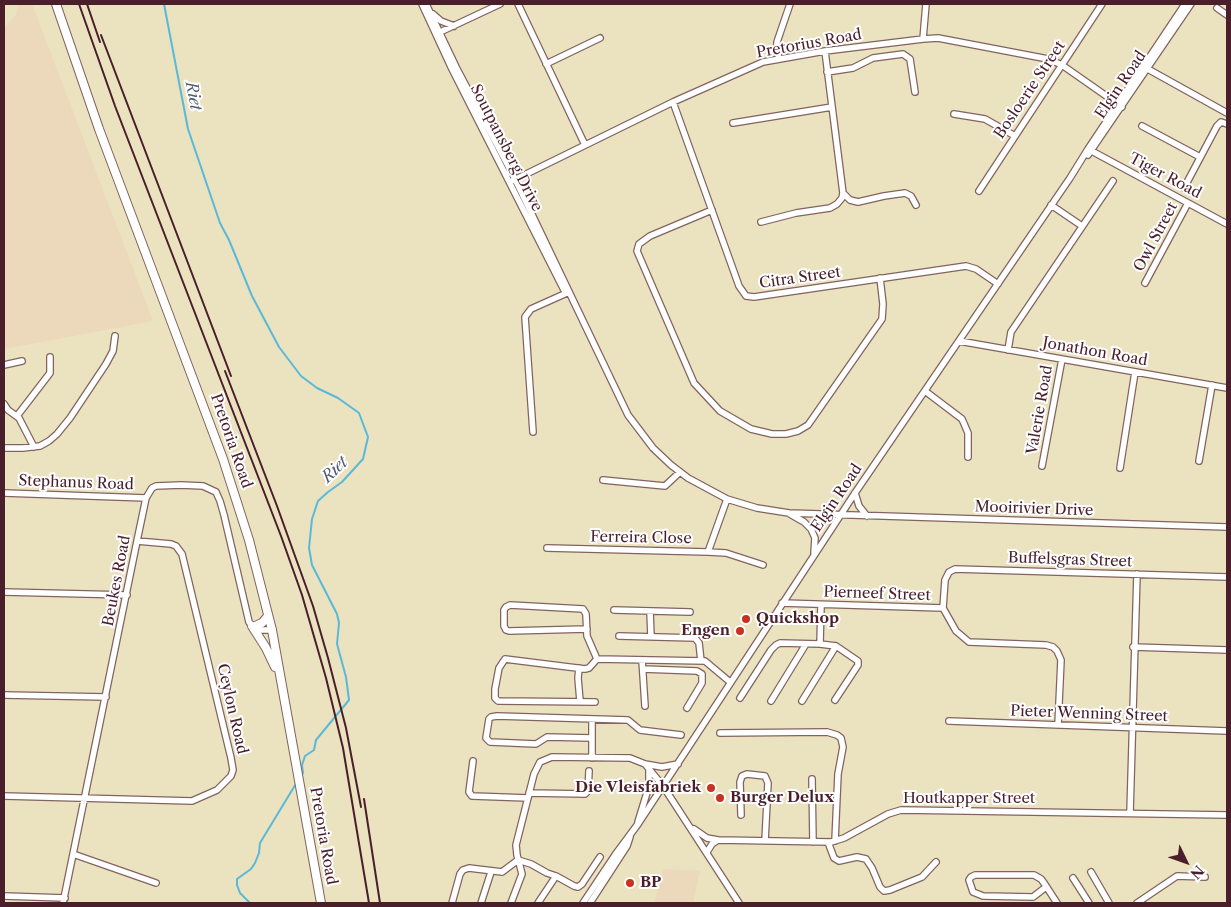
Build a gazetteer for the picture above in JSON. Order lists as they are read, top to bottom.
{
  "streets": {
    "main road": ["Pretoria Road"],
    "street": [
      "Pretorius Road",
      "Elgin Road",
      "Bosloerie Street",
      "Soutpansberg Drive",
      "Tiger Road",
      "Owl Street",
      "Citra Street",
      "Jonathon Road",
      "Valerie Road",
      "Stephanus Road",
      "Mooirivier Drive",
      "Ferreira Close",
      "Buffelsgras Street",
      "Beukes Road",
      "Pierneef Street",
      "Ceylon Road",
      "Pieter Wenning Street",
      "Houtkapper Street"
    ]
  },
  "crossings": [
    ["Pretorius Road", "Elgin Road"],
    ["Pretorius Road", "Bosloerie Street"],
    ["Pretorius Road", "Soutpansberg Drive"],
    ["Pretorius Road", "Citra Street"],
    ["Elgin Road", "Soutpansberg Drive"],
    ["Elgin Road", "Tiger Road"],
    ["Elgin Road", "Citra Street"],
    ["Elgin Road", "Jonathon Road"],
    ["Elgin Road", "Mooirivier Drive"],
    ["Elgin Road", "Pierneef Street"],
    ["Soutpansberg Drive", "Mooirivier Drive"],
    ["Soutpansberg Drive", "Ferreira Close"],
    ["Tiger Road", "Owl Street"],
    ["Jonathon Road", "Valerie Road"],
    ["Stephanus Road", "Beukes Road"],
    ["Buffelsgras Street", "Pierneef Street"],
    ["Beukes Road", "Ceylon Road"],
    ["Pierneef Street", "Pieter Wenning Street"]
  ],
  "water": ["Riet"],
  "places": [
    "Quickshop",
    "Engen",
    "Die Vleisfabriek",
    "Burger Delux",
    "BP"
  ],
  "north": "bottom right"
}
